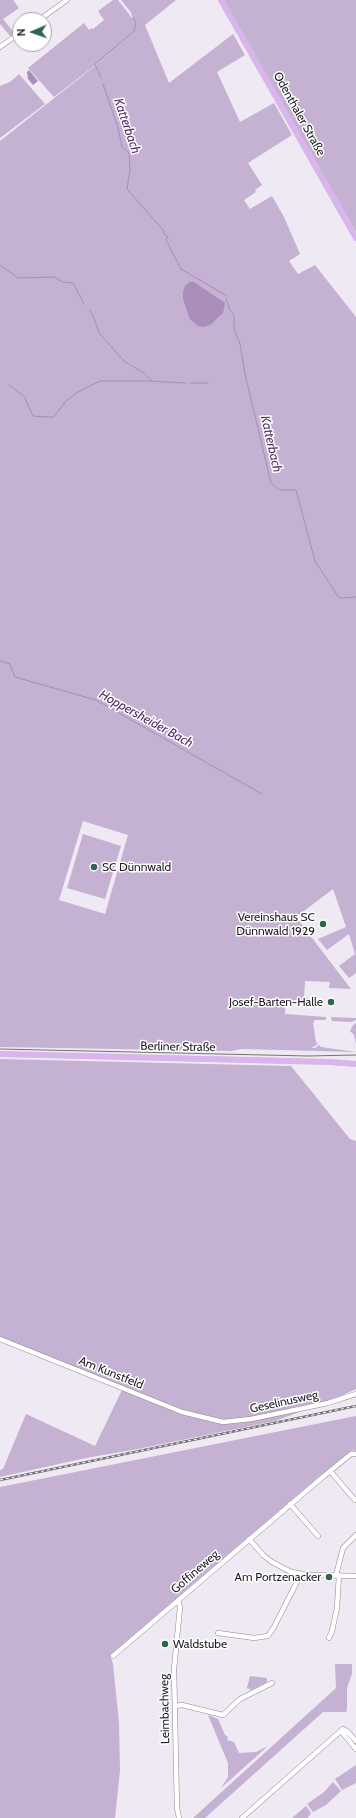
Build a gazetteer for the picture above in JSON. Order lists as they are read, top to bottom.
{
  "streets": {
    "main road": ["Odenthaler Straße", "Berliner Straße"],
    "street": [
      "Am Kunstfeld",
      "Geselinusweg",
      "Goffineweg",
      "Leimbachweg"
    ]
  },
  "crossings": [
    ["Am Kunstfeld", "Geselinusweg"],
    ["Goffineweg", "Leimbachweg"]
  ],
  "water": ["Katterbach", "Hoppersheider Bach"],
  "places": [
    "SC Dünnwald",
    "Vereinshaus SC Dünnwald 1929",
    "Josef-Barten-Halle",
    "Am Portzenacker",
    "Waldstube"
  ],
  "north": "left"
}
